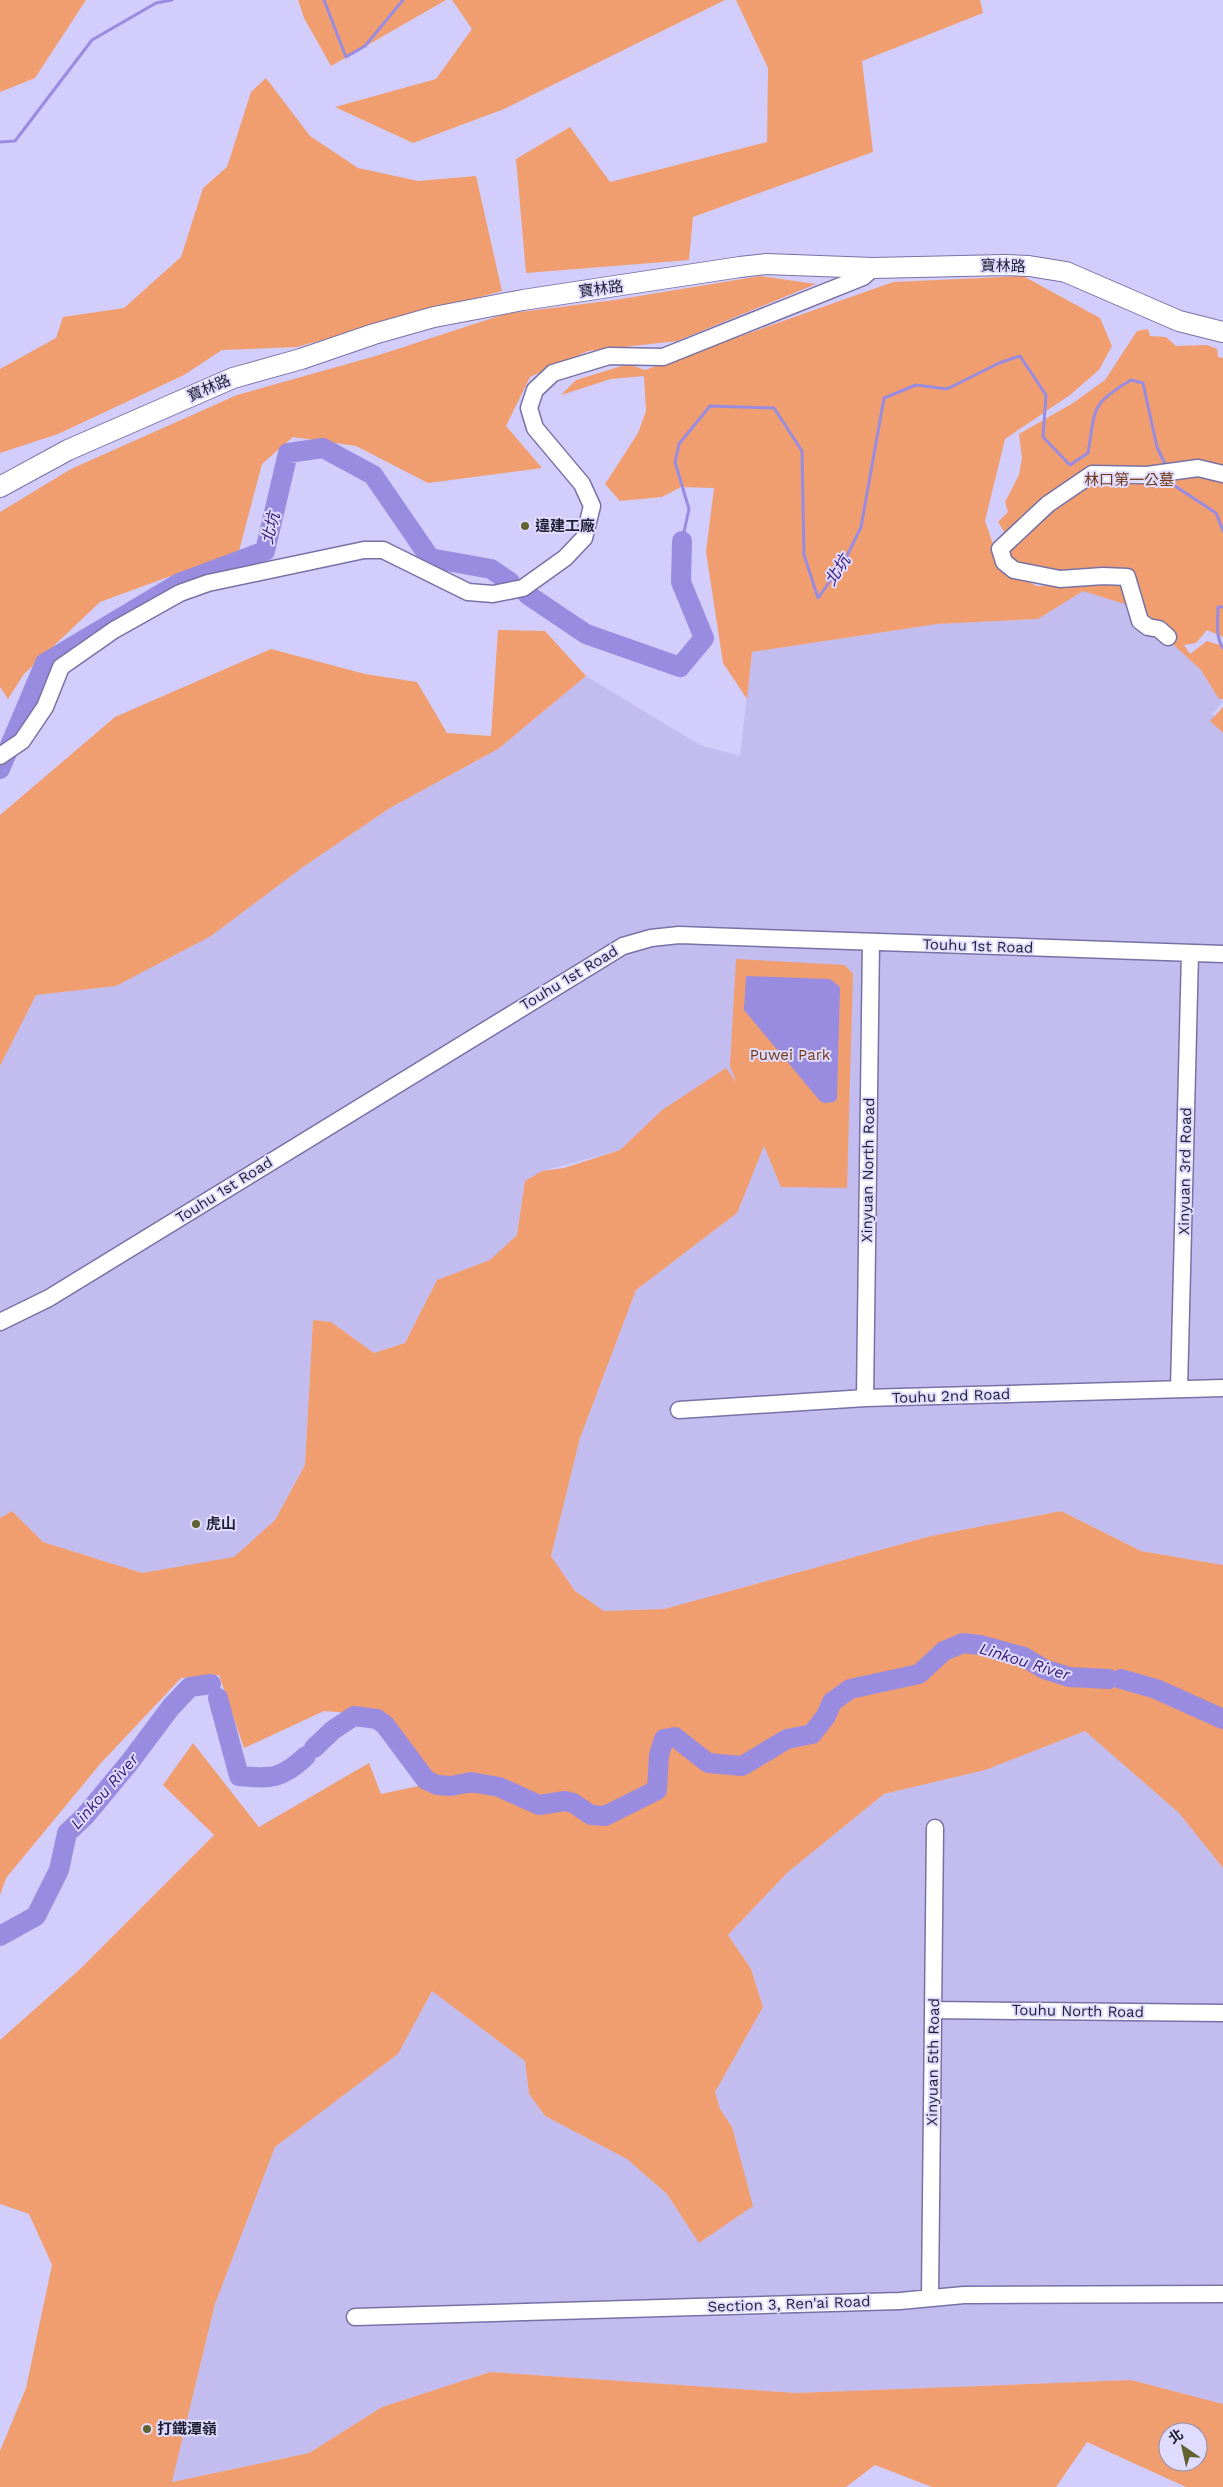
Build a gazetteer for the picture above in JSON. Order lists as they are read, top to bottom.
{
  "streets": {
    "main road": ["寶林路"],
    "street": [
      "Touhu 1st Road",
      "Xinyuan North Road",
      "Xinyuan 3rd Road",
      "Touhu 2nd Road",
      "Touhu North Road",
      "Xinyuan 5th Road",
      "Section 3, Ren'ai Road"
    ]
  },
  "crossings": [
    ["Touhu 1st Road", "Xinyuan North Road"],
    ["Touhu 1st Road", "Xinyuan 3rd Road"],
    ["Xinyuan North Road", "Touhu 2nd Road"],
    ["Xinyuan 3rd Road", "Touhu 2nd Road"],
    ["Touhu North Road", "Xinyuan 5th Road"],
    ["Xinyuan 5th Road", "Section 3, Ren'ai Road"]
  ],
  "water": ["北坑", "Linkou River"],
  "parks": ["林口第一公墓", "Puwei Park"],
  "places": ["違建工廠", "虎山", "打鐵潭嶺"],
  "north": "top left"
}
